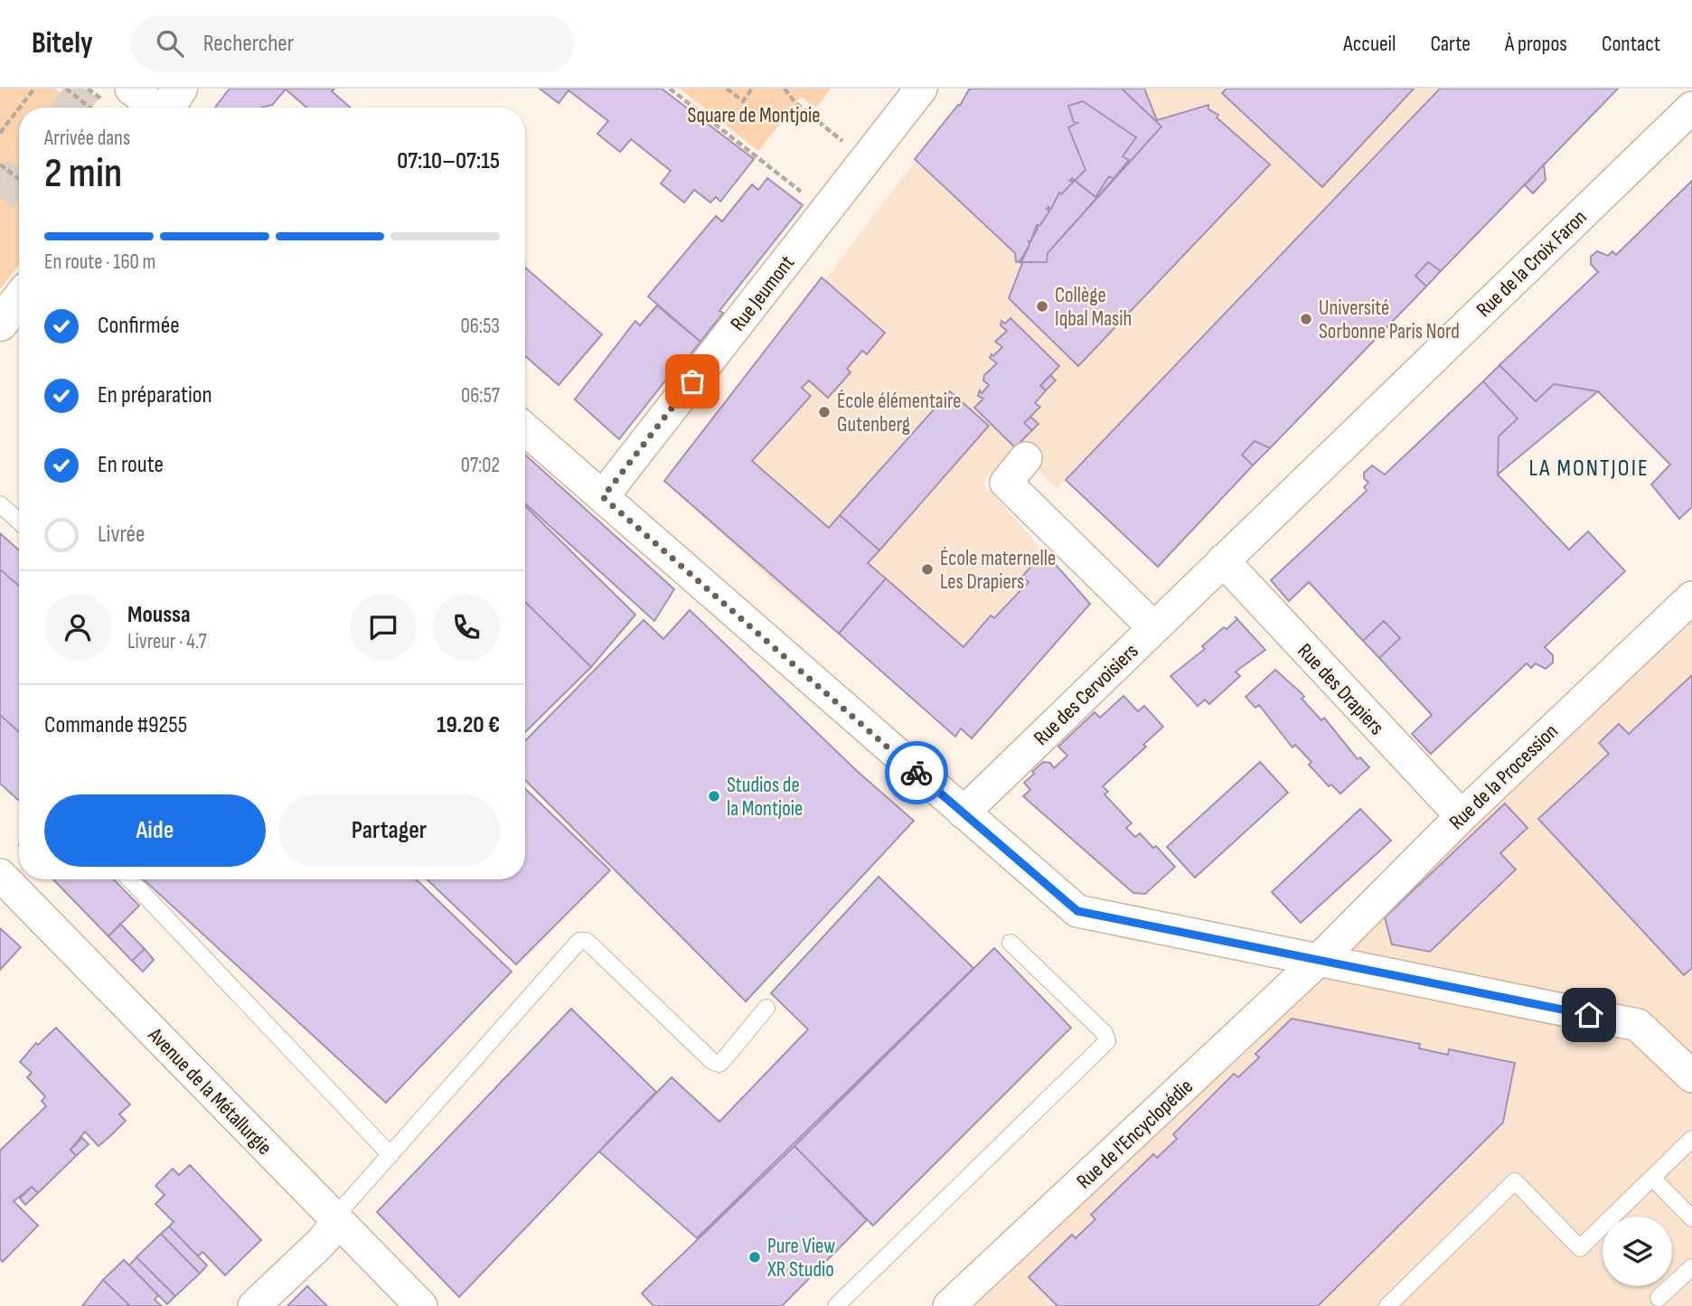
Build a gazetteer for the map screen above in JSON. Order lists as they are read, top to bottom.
{
  "streets": {
    "street": [
      "Rue de la Croix Faron",
      "Rue Jeumont",
      "Rue des Drapiers",
      "Rue des Cervoisiers",
      "Rue de la Procession",
      "Avenue de la Métallurgie",
      "Rue de l'Encyclopédie"
    ]
  },
  "crossings": [
    ["Rue de la Croix Faron", "Rue des Drapiers"],
    ["Rue de la Croix Faron", "Rue des Cervoisiers"],
    ["Rue des Drapiers", "Rue des Cervoisiers"],
    ["Rue des Drapiers", "Rue de la Procession"],
    ["Rue de la Procession", "Rue de l'Encyclopédie"]
  ],
  "districts": ["LA MONTJOIE"],
  "parks": ["Square de Montjoie"],
  "places": [
    "Collège Iqbal Masih",
    "Université Sorbonne Paris Nord",
    "École élémentaire Gutenberg",
    "École maternelle Les Drapiers",
    "Studios de la Montjoie",
    "Pure View XR Studio"
  ],
  "page": {
    "header": "Bitely",
    "search": "Rechercher",
    "nav": [
      "Accueil",
      "Carte",
      "À propos",
      "Contact"
    ],
    "heading": ["2 min", "Arrivée dans", "07:10–07:15"],
    "panel": [
      "Moussa",
      "Livreur · 4.7",
      "Commande #9255",
      "19.20 €"
    ],
    "bar": "En route · 160 m",
    "list": [
      ["Confirmée", "06:53"],
      ["En préparation", "06:57"],
      ["En route", "07:02"],
      "Livrée"
    ],
    "buttons": ["Aide", "Partager"]
  }
}
